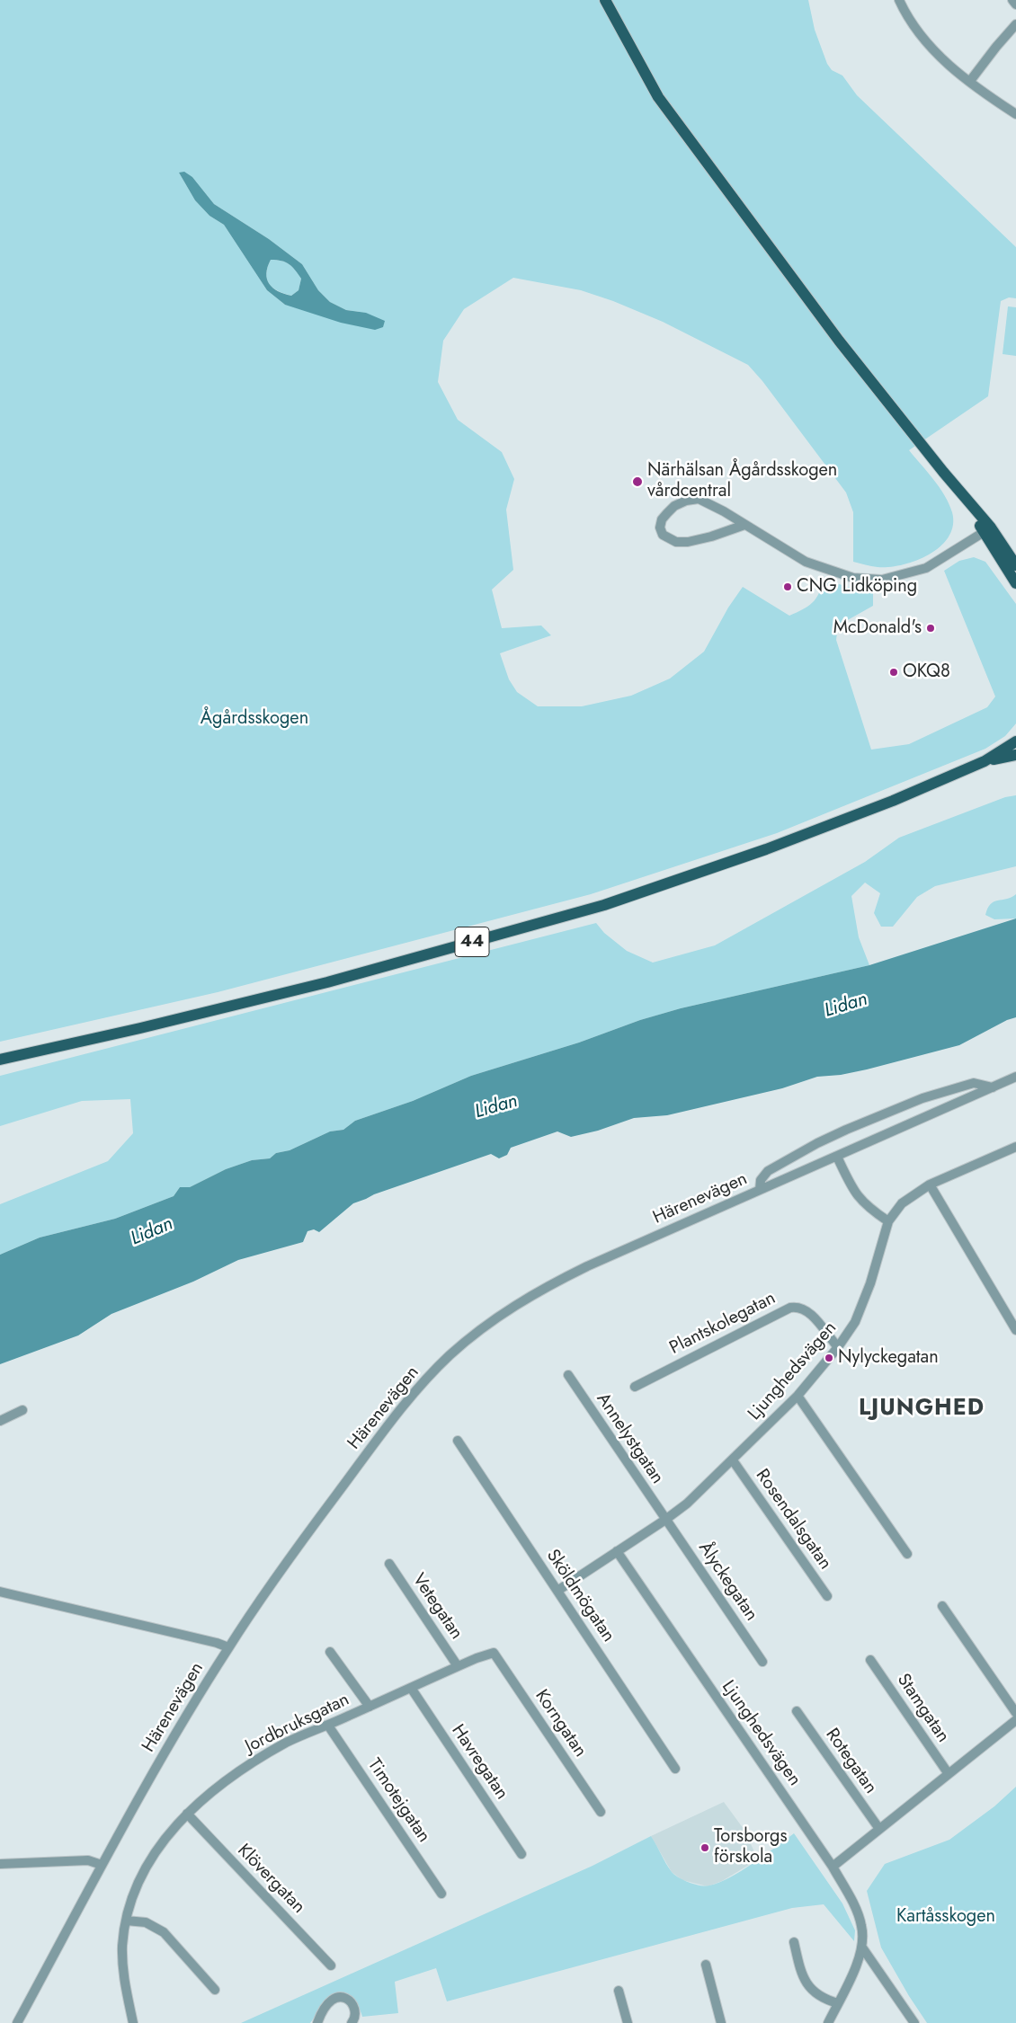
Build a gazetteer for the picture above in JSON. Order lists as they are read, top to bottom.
{
  "streets": {
    "main road": ["44"],
    "street": [
      "Härenevägen",
      "Plantskolegatan",
      "Ljunghedsvägen",
      "Annelystgatan",
      "Rosendalsgatan",
      "Ålyckegatan",
      "Sköldmögatan",
      "Vetegatan",
      "Stamgatan",
      "Jordbruksgatan",
      "Korngatan",
      "Rotegatan",
      "Havregatan",
      "Timotejgatan",
      "Klövergatan"
    ]
  },
  "crossings": [
    ["Plantskolegatan", "Ljunghedsvägen"],
    ["Ljunghedsvägen", "Annelystgatan"],
    ["Ljunghedsvägen", "Rosendalsgatan"],
    ["Ljunghedsvägen", "Ålyckegatan"],
    ["Ljunghedsvägen", "Sköldmögatan"],
    ["Annelystgatan", "Ålyckegatan"],
    ["Vetegatan", "Jordbruksgatan"],
    ["Jordbruksgatan", "Korngatan"],
    ["Jordbruksgatan", "Havregatan"],
    ["Jordbruksgatan", "Timotejgatan"],
    ["Jordbruksgatan", "Klövergatan"]
  ],
  "districts": ["LJUNGHED"],
  "water": ["Lidan"],
  "parks": ["Ågårdsskogen", "Kartåsskogen"],
  "places": [
    "Närhälsan Ågårdsskogen vårdcentral",
    "CNG Lidköping",
    "McDonald's",
    "OKQ8",
    "Nylyckegatan",
    "Torsborgs förskola"
  ]
}
